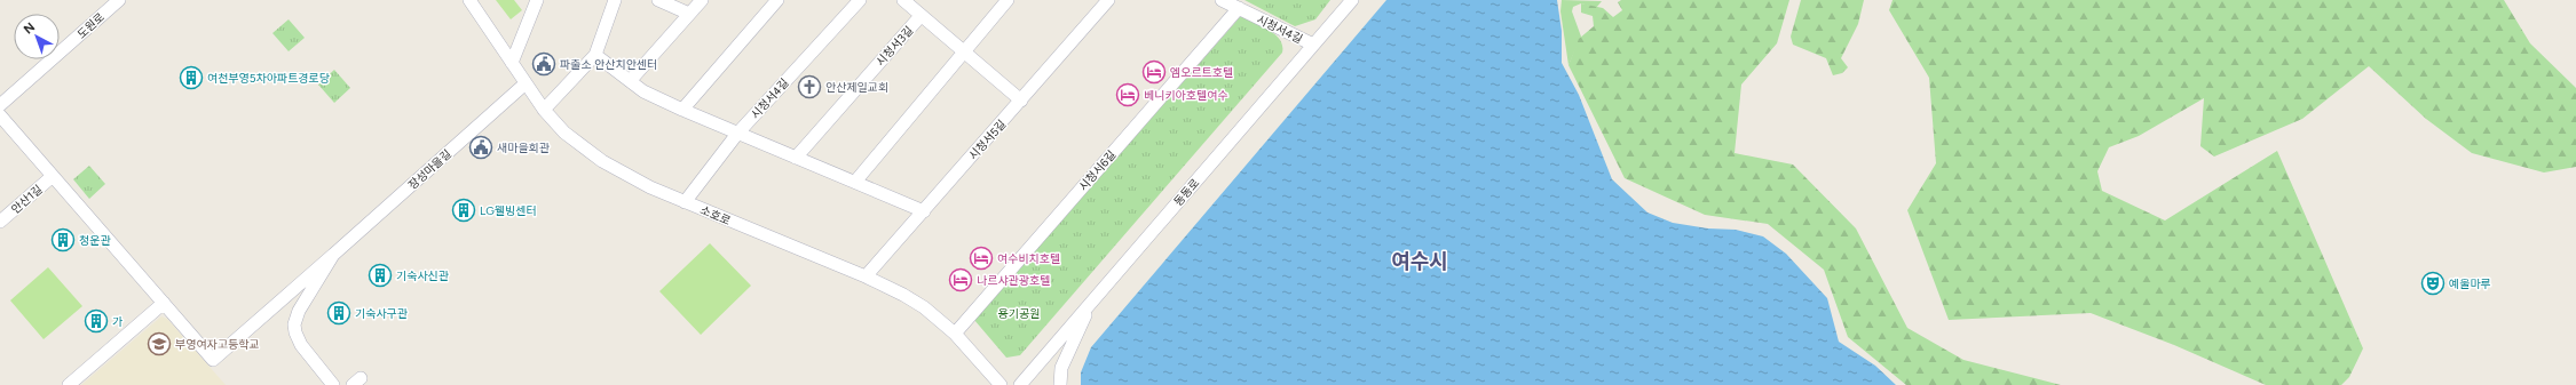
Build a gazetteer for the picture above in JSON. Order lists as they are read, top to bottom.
{
  "streets": {
    "street": [
      "도원로",
      "시청서4길",
      "시청서3길",
      "시청서5길",
      "장성마을길",
      "시청서6길",
      "동동로",
      "안산1길",
      "소호로"
    ]
  },
  "crossings": [
    ["시청서4길", "시청서6길"],
    ["시청서4길", "동동로"],
    ["시청서4길", "소호로"],
    ["시청서5길", "소호로"],
    ["장성마을길", "소호로"],
    ["시청서6길", "소호로"]
  ],
  "districts": ["여수시"],
  "parks": ["용기공원"],
  "places": {
    "public building": ["파출소 안산치안센터", "새마을회관"],
    "hotel": [
      "엠오르트호텔",
      "베니키아호텔여수",
      "여수비치호텔",
      "나르샤관광호텔"
    ],
    "building": [
      "여천부영5차아파트경로당",
      "LG웰빙센터",
      "청운관",
      "기숙사신관",
      "기숙사구관",
      "가"
    ],
    "church": ["안산제일교회"],
    "theatre": ["예울마루"],
    "school or university": ["부영여자고등학교"]
  },
  "north": "top left"
}
